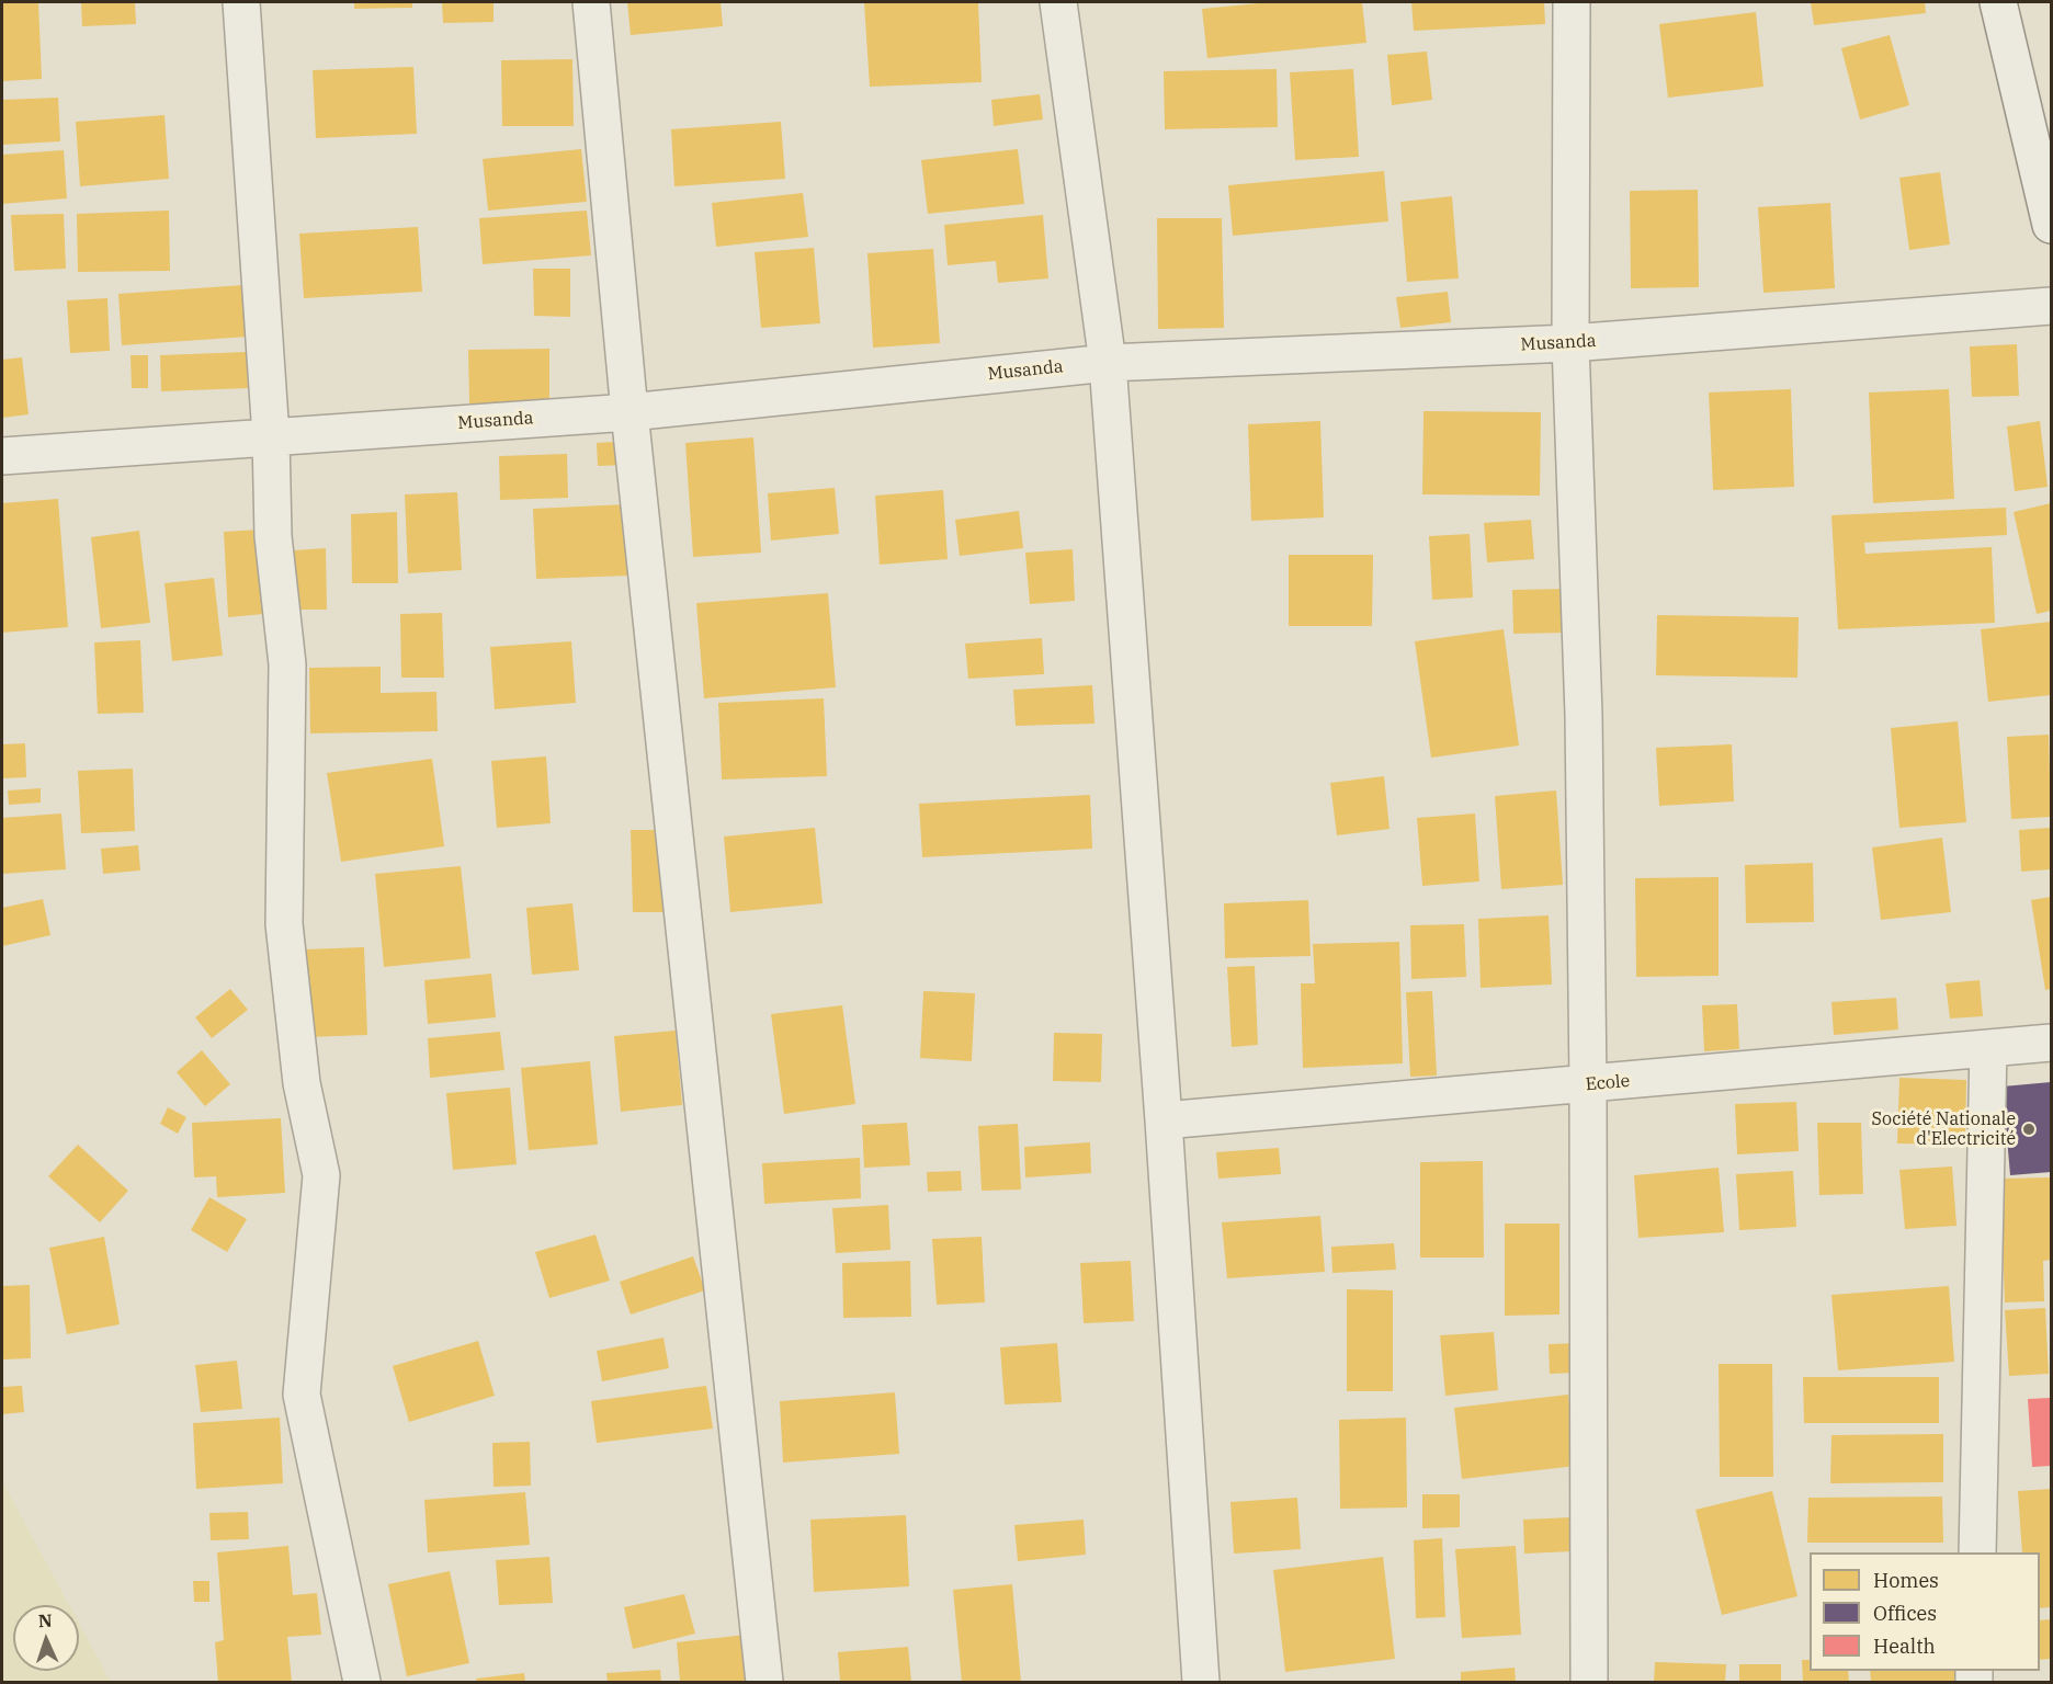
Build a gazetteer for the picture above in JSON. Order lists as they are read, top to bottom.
{
  "streets": {
    "street": ["Musanda", "Ecole"]
  },
  "places": ["Société Nationale d'Electricité"],
  "legend": ["Homes", "Offices", "Health"],
  "north": "top"
}
